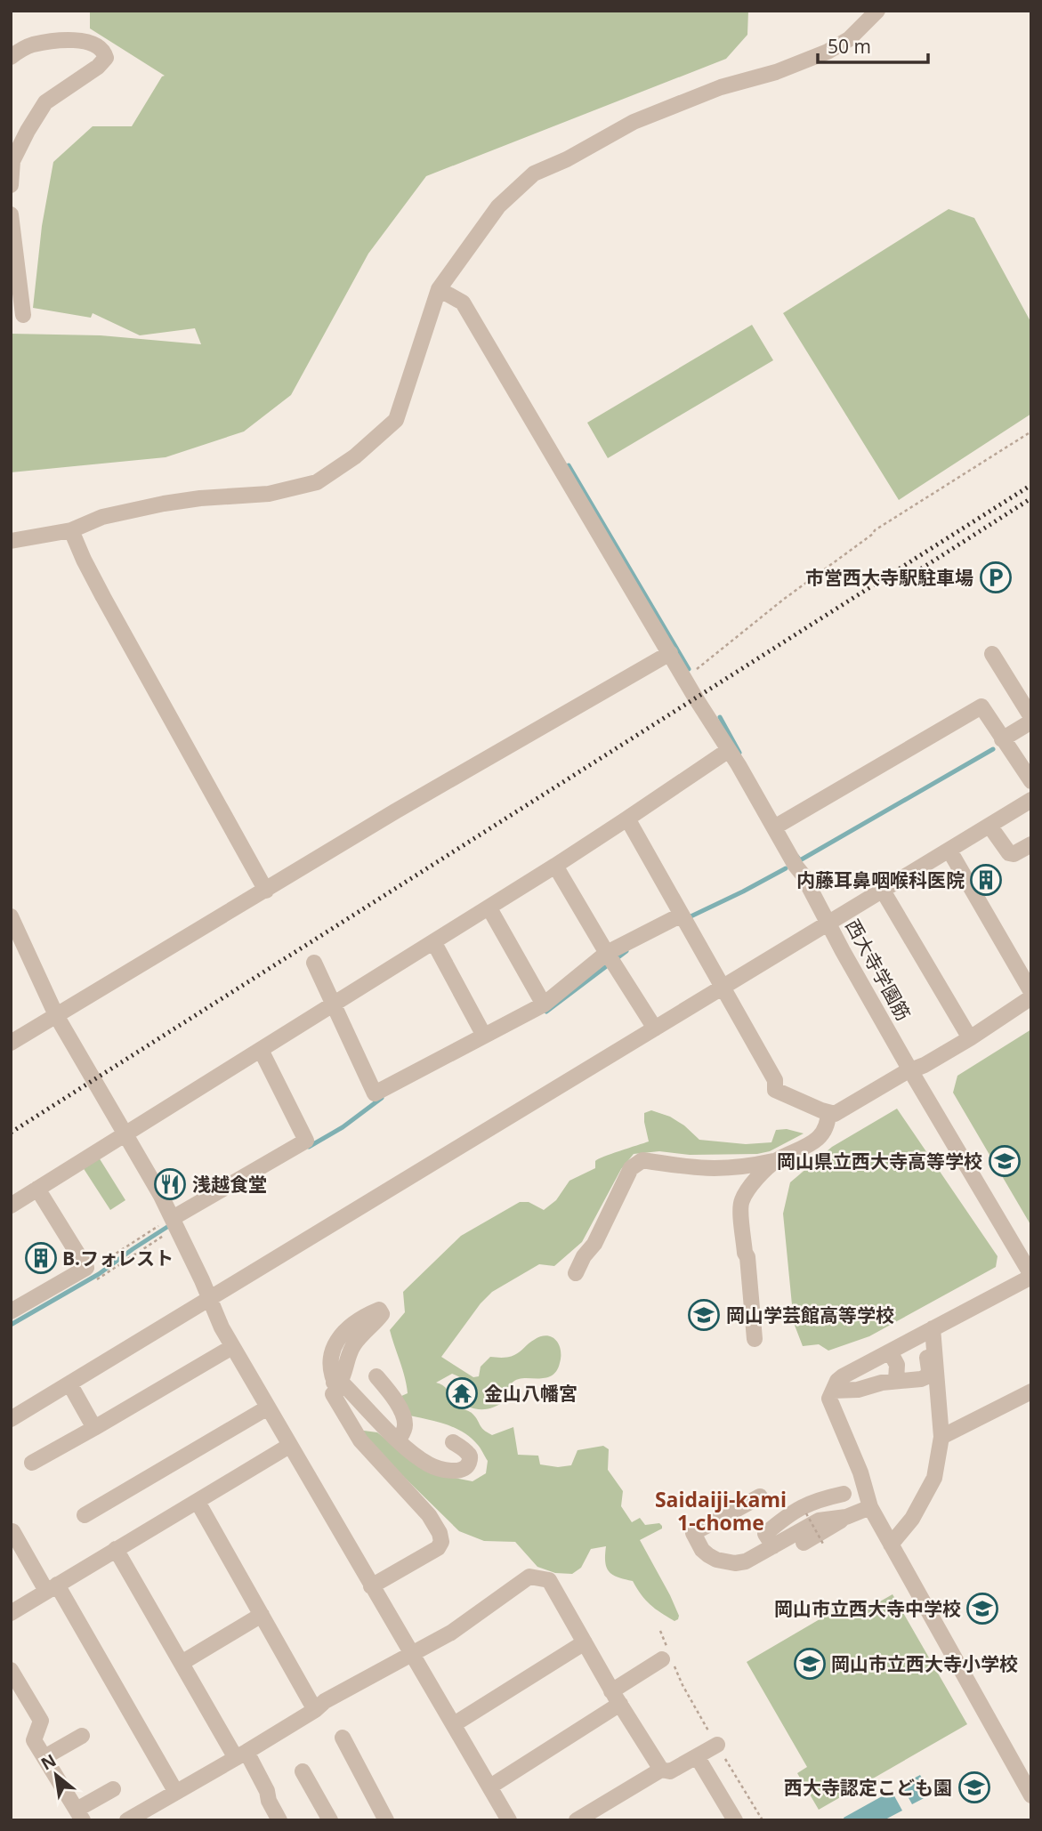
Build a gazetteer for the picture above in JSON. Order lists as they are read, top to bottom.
{
  "streets": {
    "street": ["西大寺学園筋"]
  },
  "districts": ["Saidaiji-kami 1-chome"],
  "places": {
    "parking": ["市営西大寺駅駐車場"],
    "building": ["内藤耳鼻咽喉科医院", "B.フォレスト"],
    "school or university": [
      "岡山県立西大寺高等学校",
      "岡山学芸館高等学校",
      "岡山市立西大寺中学校",
      "岡山市立西大寺小学校",
      "西大寺認定こども園"
    ],
    "restaurant": ["浅越食堂"],
    "temple": ["金山八幡宮"]
  },
  "scale_bar": "50 m",
  "north": "top left"
}
